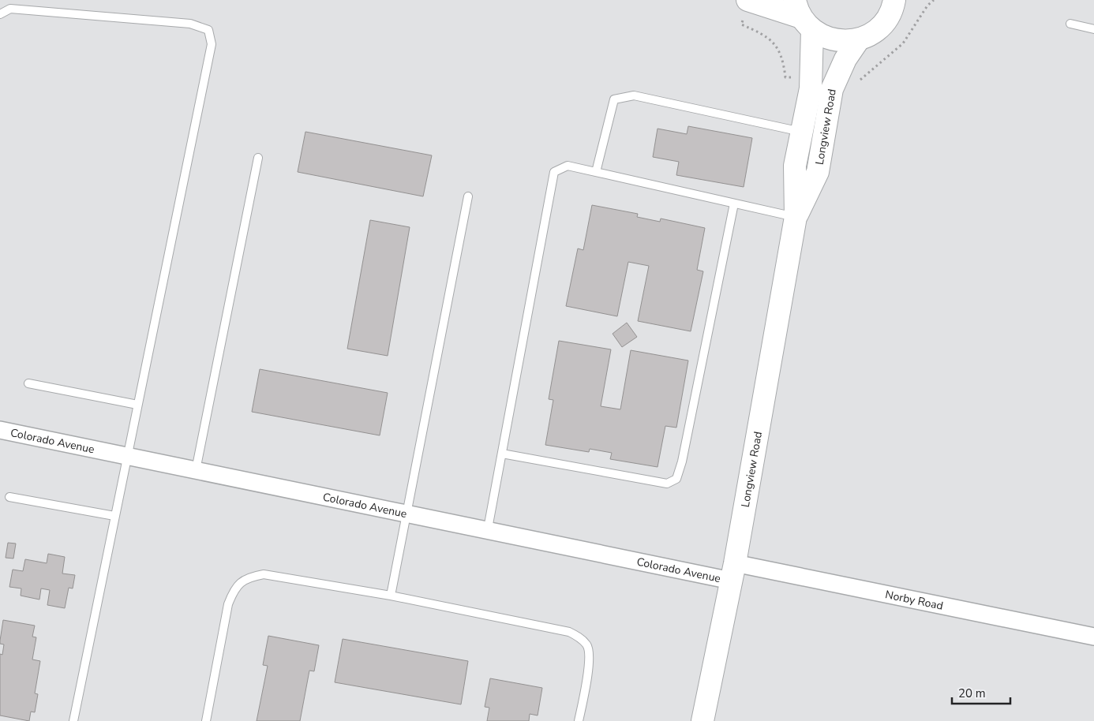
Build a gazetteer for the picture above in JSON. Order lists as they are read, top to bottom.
{
  "streets": {
    "main road": ["Longview Road"],
    "street": ["Colorado Avenue", "Norby Road"]
  },
  "crossings": [
    ["Longview Road", "Colorado Avenue"],
    ["Longview Road", "Norby Road"],
    ["Colorado Avenue", "Norby Road"]
  ],
  "scale_bar": "20 m"
}
